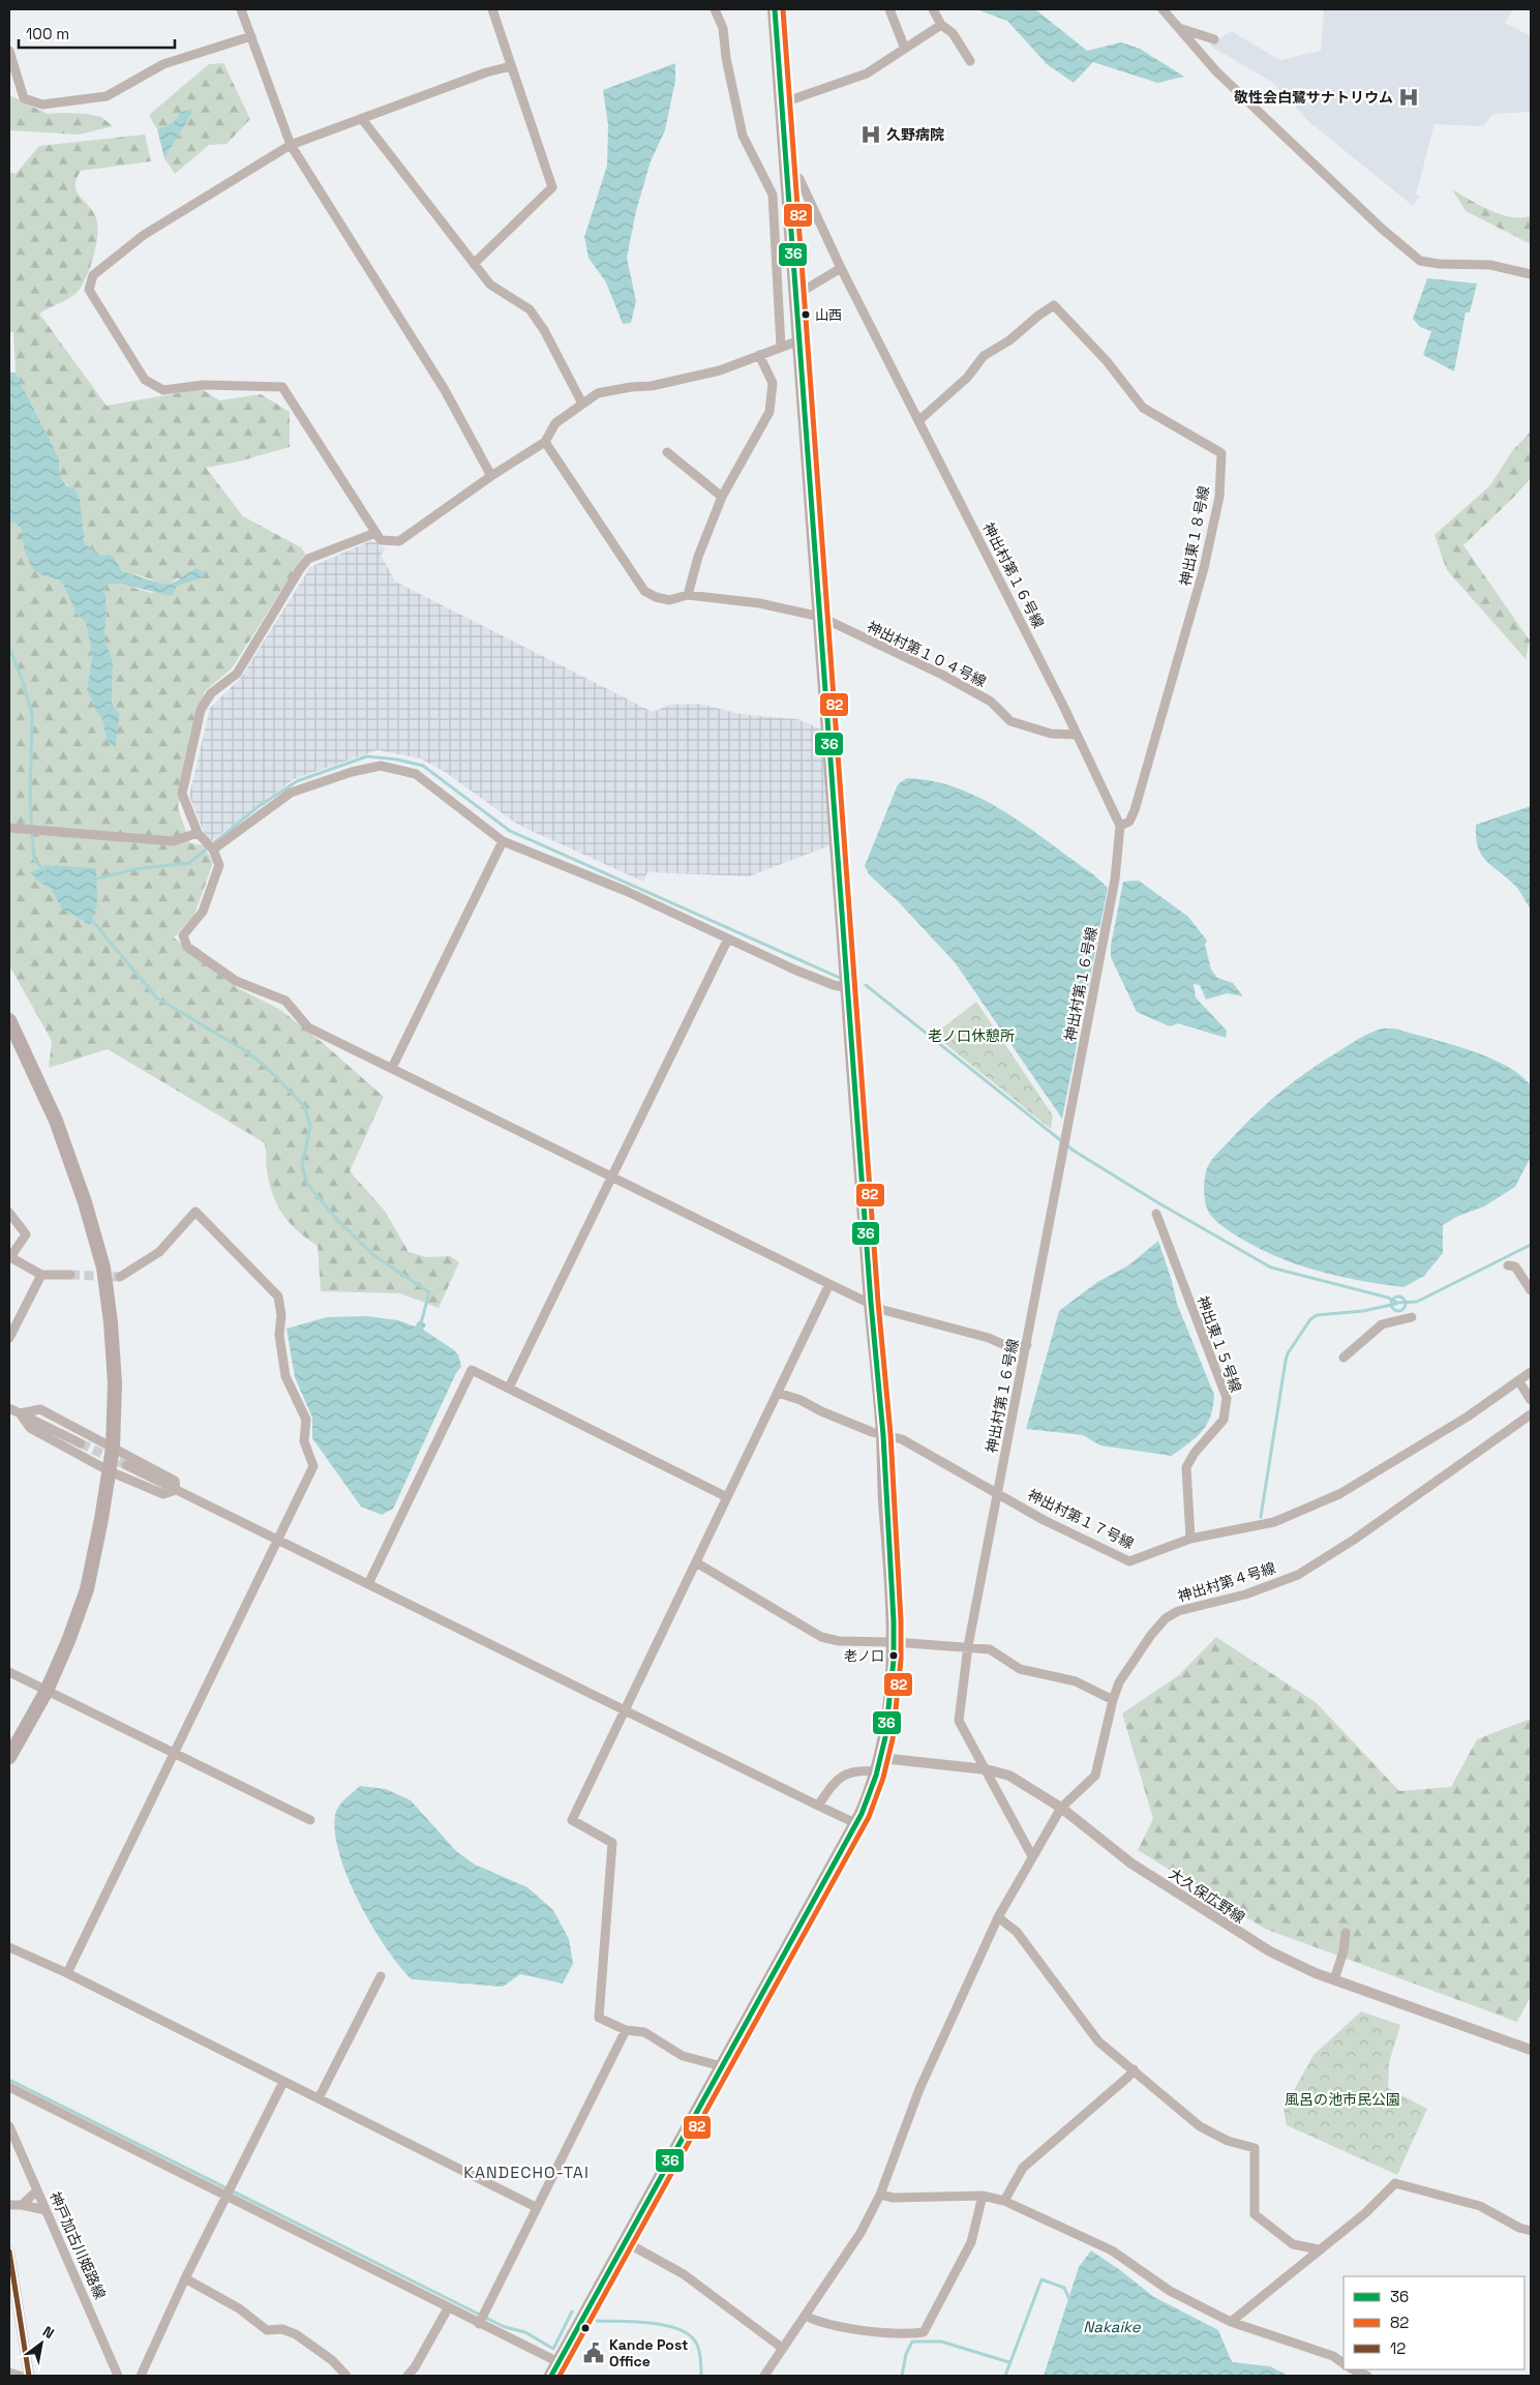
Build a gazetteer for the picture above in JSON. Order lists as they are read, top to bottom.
{
  "streets": {
    "street": [
      "神出東１８号線",
      "神出村第１６号線",
      "神出村第１０４号線",
      "神出東１５号線",
      "神出村第１７号線",
      "神出村第４号線",
      "大久保広野線",
      "神戸加古川姫路線"
    ]
  },
  "crossings": [
    ["神出東１８号線", "神出村第１６号線"],
    ["神出村第１６号線", "神出村第１０４号線"],
    ["神出村第１６号線", "神出村第１７号線"],
    ["神出村第１６号線", "神出村第４号線"],
    ["神出村第１６号線", "大久保広野線"],
    ["神出東１５号線", "神出村第１７号線"],
    ["神出村第４号線", "大久保広野線"]
  ],
  "districts": ["KANDECHO-TAI"],
  "water": ["Nakaike"],
  "parks": ["老ノ口休憩所", "風呂の池市民公園"],
  "places": {
    "hospital": ["敬性会白鷺サナトリウム", "久野病院"],
    "other": ["山西", "老ノ口"],
    "public building": ["Kande Post Office"]
  },
  "lines": ["transit line 36", "transit line 82", "transit line 12"],
  "legend": ["36", "82", "12"],
  "scale_bar": "100 m",
  "north": "top right"
}
